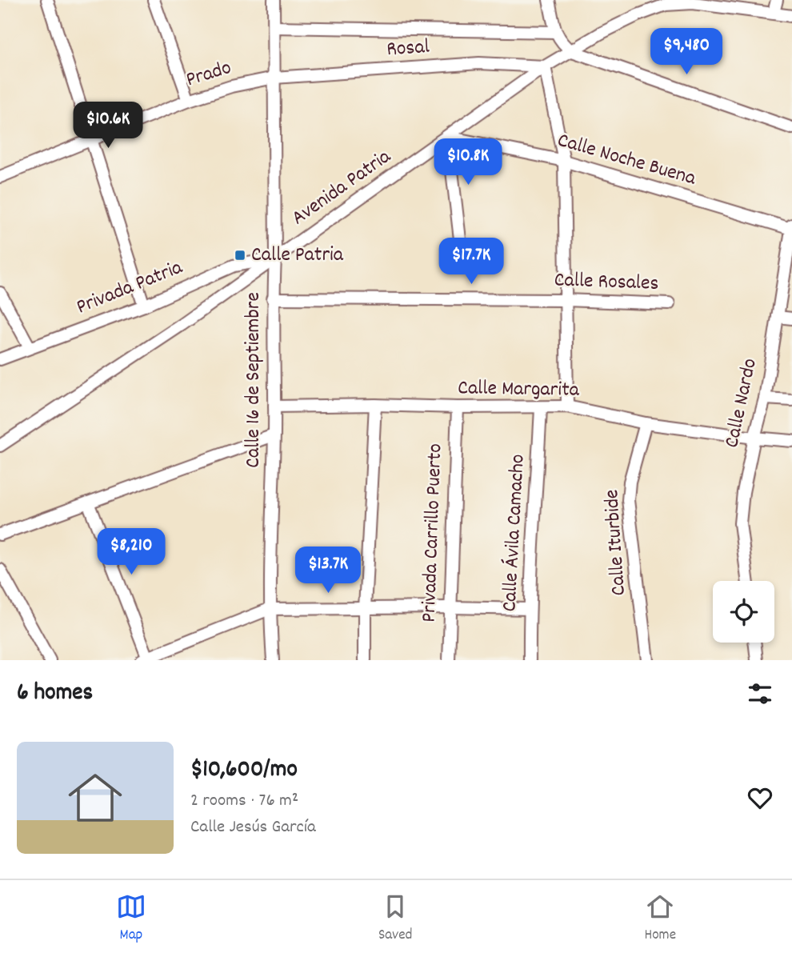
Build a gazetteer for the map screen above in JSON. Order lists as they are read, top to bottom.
{
  "streets": {
    "street": [
      "Rosal",
      "Prado",
      "Calle Noche Buena",
      "Avenida Patria",
      "Calle Rosales",
      "Privada Patria",
      "Calle 16 de Septiembre",
      "Calle Margarita",
      "Calle Nardo",
      "Privada Carrillo Puerto",
      "Calle Ávila Camacho",
      "Calle Iturbide"
    ]
  },
  "crossings": [
    ["Rosal", "Prado"],
    ["Rosal", "Avenida Patria"],
    ["Rosal", "Calle 16 de Septiembre"],
    ["Prado", "Calle 16 de Septiembre"],
    ["Calle Noche Buena", "Avenida Patria"],
    ["Calle Noche Buena", "Calle Nardo"],
    ["Avenida Patria", "Privada Patria"],
    ["Avenida Patria", "Calle 16 de Septiembre"],
    ["Calle Rosales", "Calle 16 de Septiembre"],
    ["Privada Patria", "Calle 16 de Septiembre"],
    ["Calle 16 de Septiembre", "Calle Margarita"],
    ["Calle Margarita", "Calle Nardo"],
    ["Calle Margarita", "Privada Carrillo Puerto"],
    ["Calle Margarita", "Calle Ávila Camacho"],
    ["Calle Margarita", "Calle Iturbide"]
  ],
  "places": {
    "transit": ["Calle Patria"]
  },
  "page": {
    "price": [
      "$9,480",
      "$10.6K",
      "$10.8K",
      "$17.7K",
      "$8,210",
      "$13.7K"
    ],
    "heading": "6 homes",
    "list": [
      {
        "name": "$10,600/mo",
        "note": "2 rooms · 76 m² · Calle Jesús García"
      }
    ],
    "tabs": ["Map", "Saved", "Home"]
  }
}
